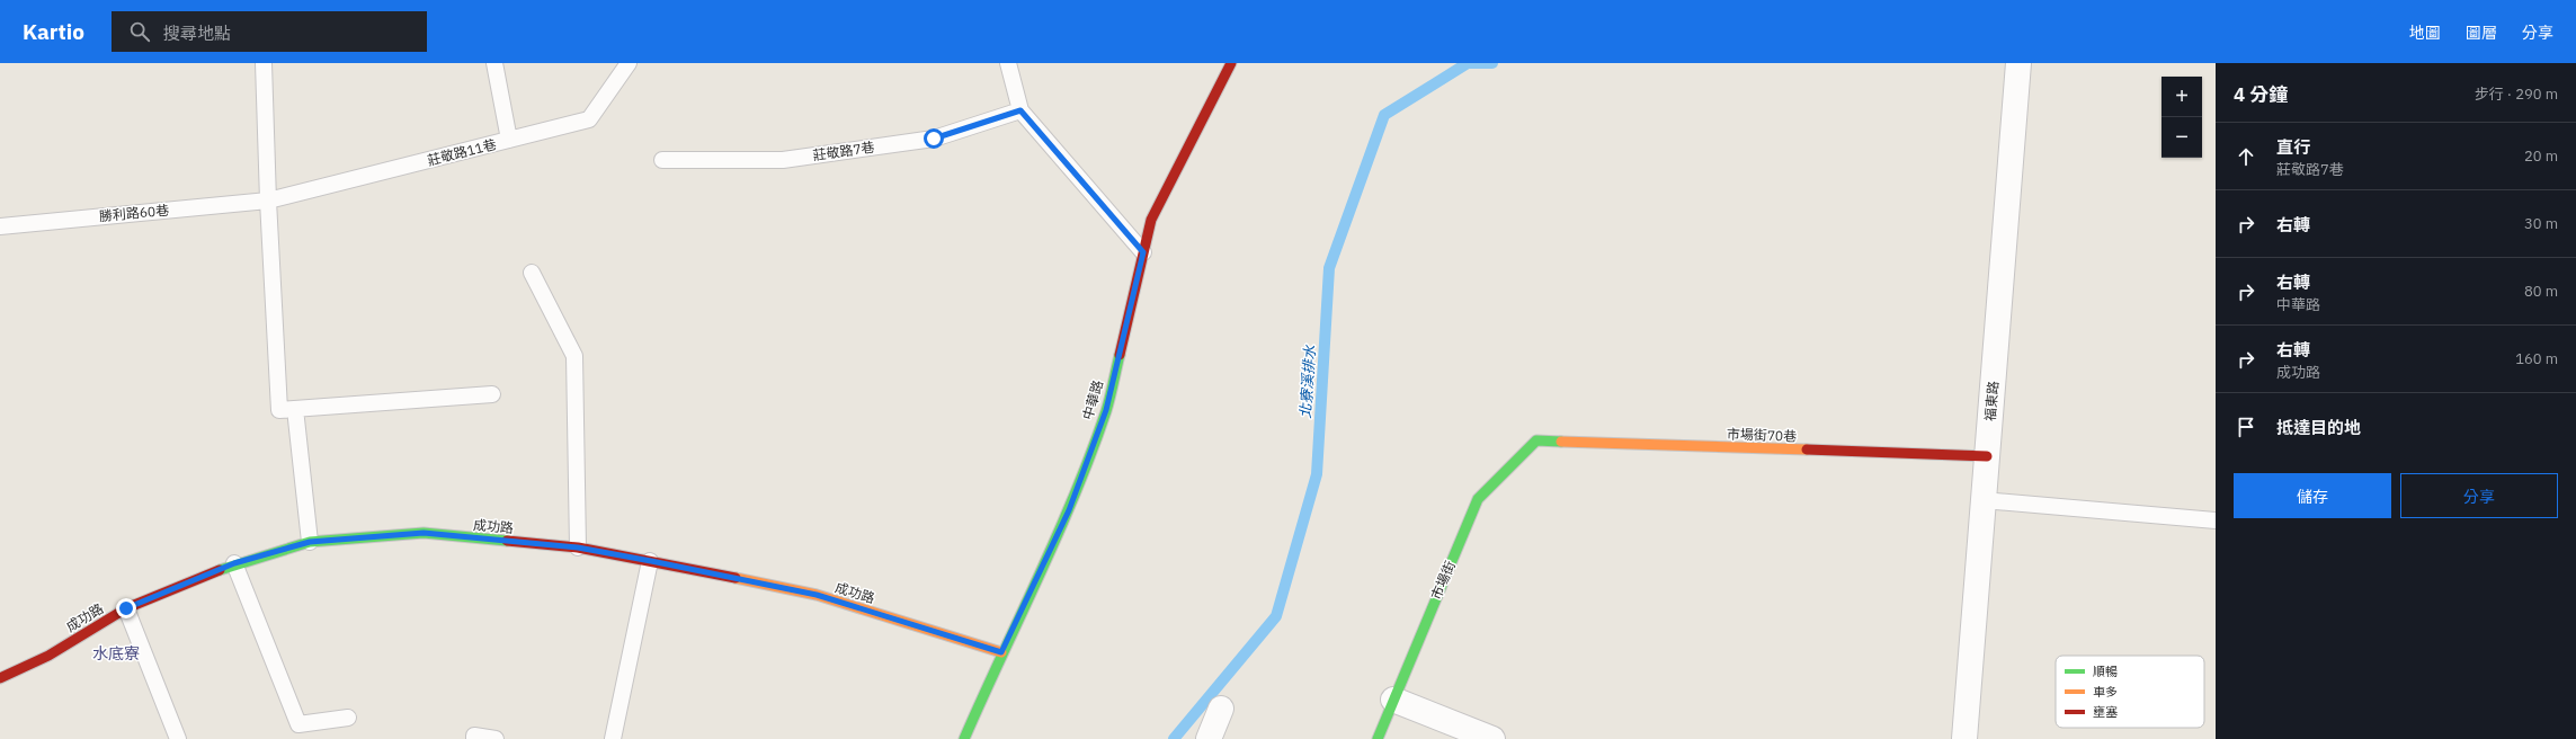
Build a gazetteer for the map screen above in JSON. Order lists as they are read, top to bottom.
{
  "streets": {
    "street": [
      "中華路",
      "福東路",
      "市場街70巷",
      "成功路",
      "市場街"
    ],
    "lane": ["莊敬路7巷", "莊敬路11巷", "勝利路60巷"]
  },
  "crossings": [
    ["莊敬路11巷", "勝利路60巷"],
    ["中華路", "成功路"],
    ["福東路", "市場街70巷"],
    ["市場街70巷", "市場街"]
  ],
  "districts": ["水底寮"],
  "water": ["北寮溪排水"],
  "legend": ["順暢", "車多", "壅塞"],
  "page": {
    "header": "Kartio",
    "search": "搜尋地點",
    "nav": ["地圖", "圖層", "分享"],
    "heading": ["4 分鐘", "步行 · 290 m"],
    "map_buttons": ["+", "−"],
    "list": [
      ["直行", "莊敬路7巷", "20 m"],
      ["右轉", "30 m"],
      ["右轉", "中華路", "80 m"],
      ["右轉", "成功路", "160 m"],
      "抵達目的地"
    ],
    "buttons": ["儲存", "分享"]
  }
}
